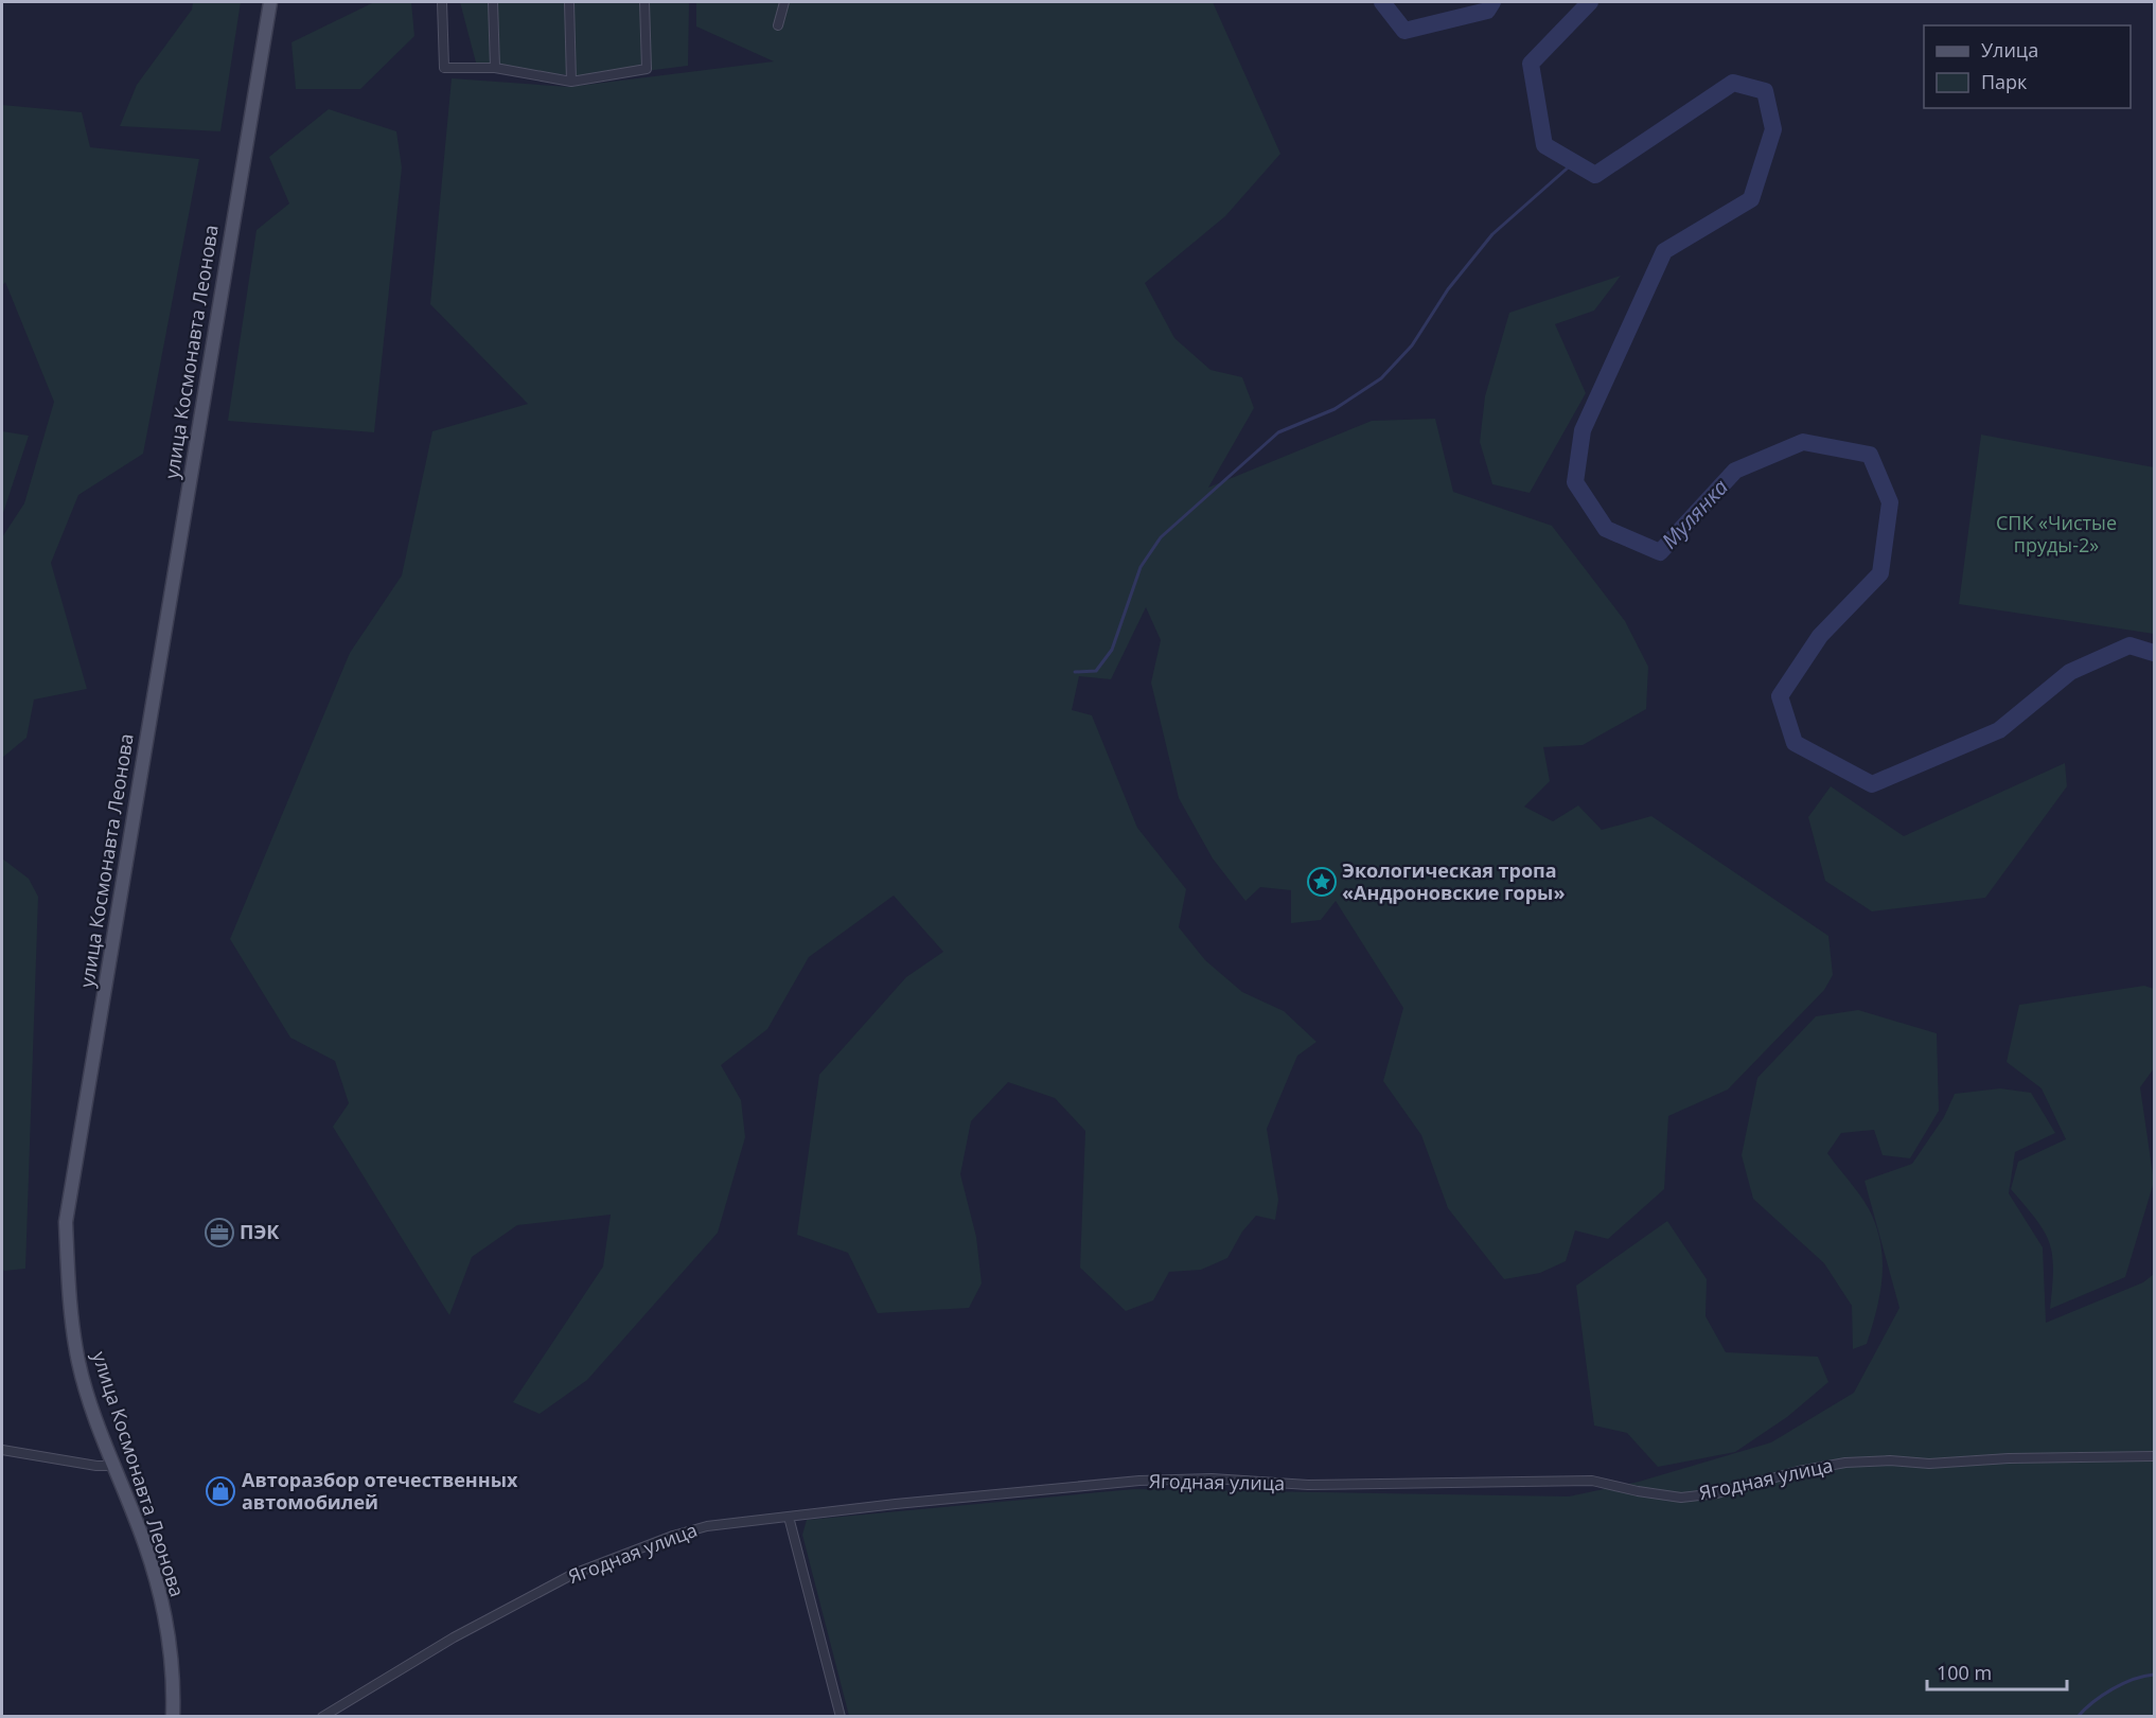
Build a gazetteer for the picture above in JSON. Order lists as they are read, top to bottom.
{
  "streets": {
    "main road": ["улица Космонавта Леонова"],
    "street": ["Ягодная улица"]
  },
  "water": ["Мулянка"],
  "parks": ["СПК «Чистые пруды-2»"],
  "places": {
    "place": ["Экологическая тропа «Андроновские горы»"],
    "office": ["ПЭК"],
    "shop": ["Авторазбор отечественных автомобилей"]
  },
  "legend": ["Улица", "Парк"],
  "scale_bar": "100 m"
}
